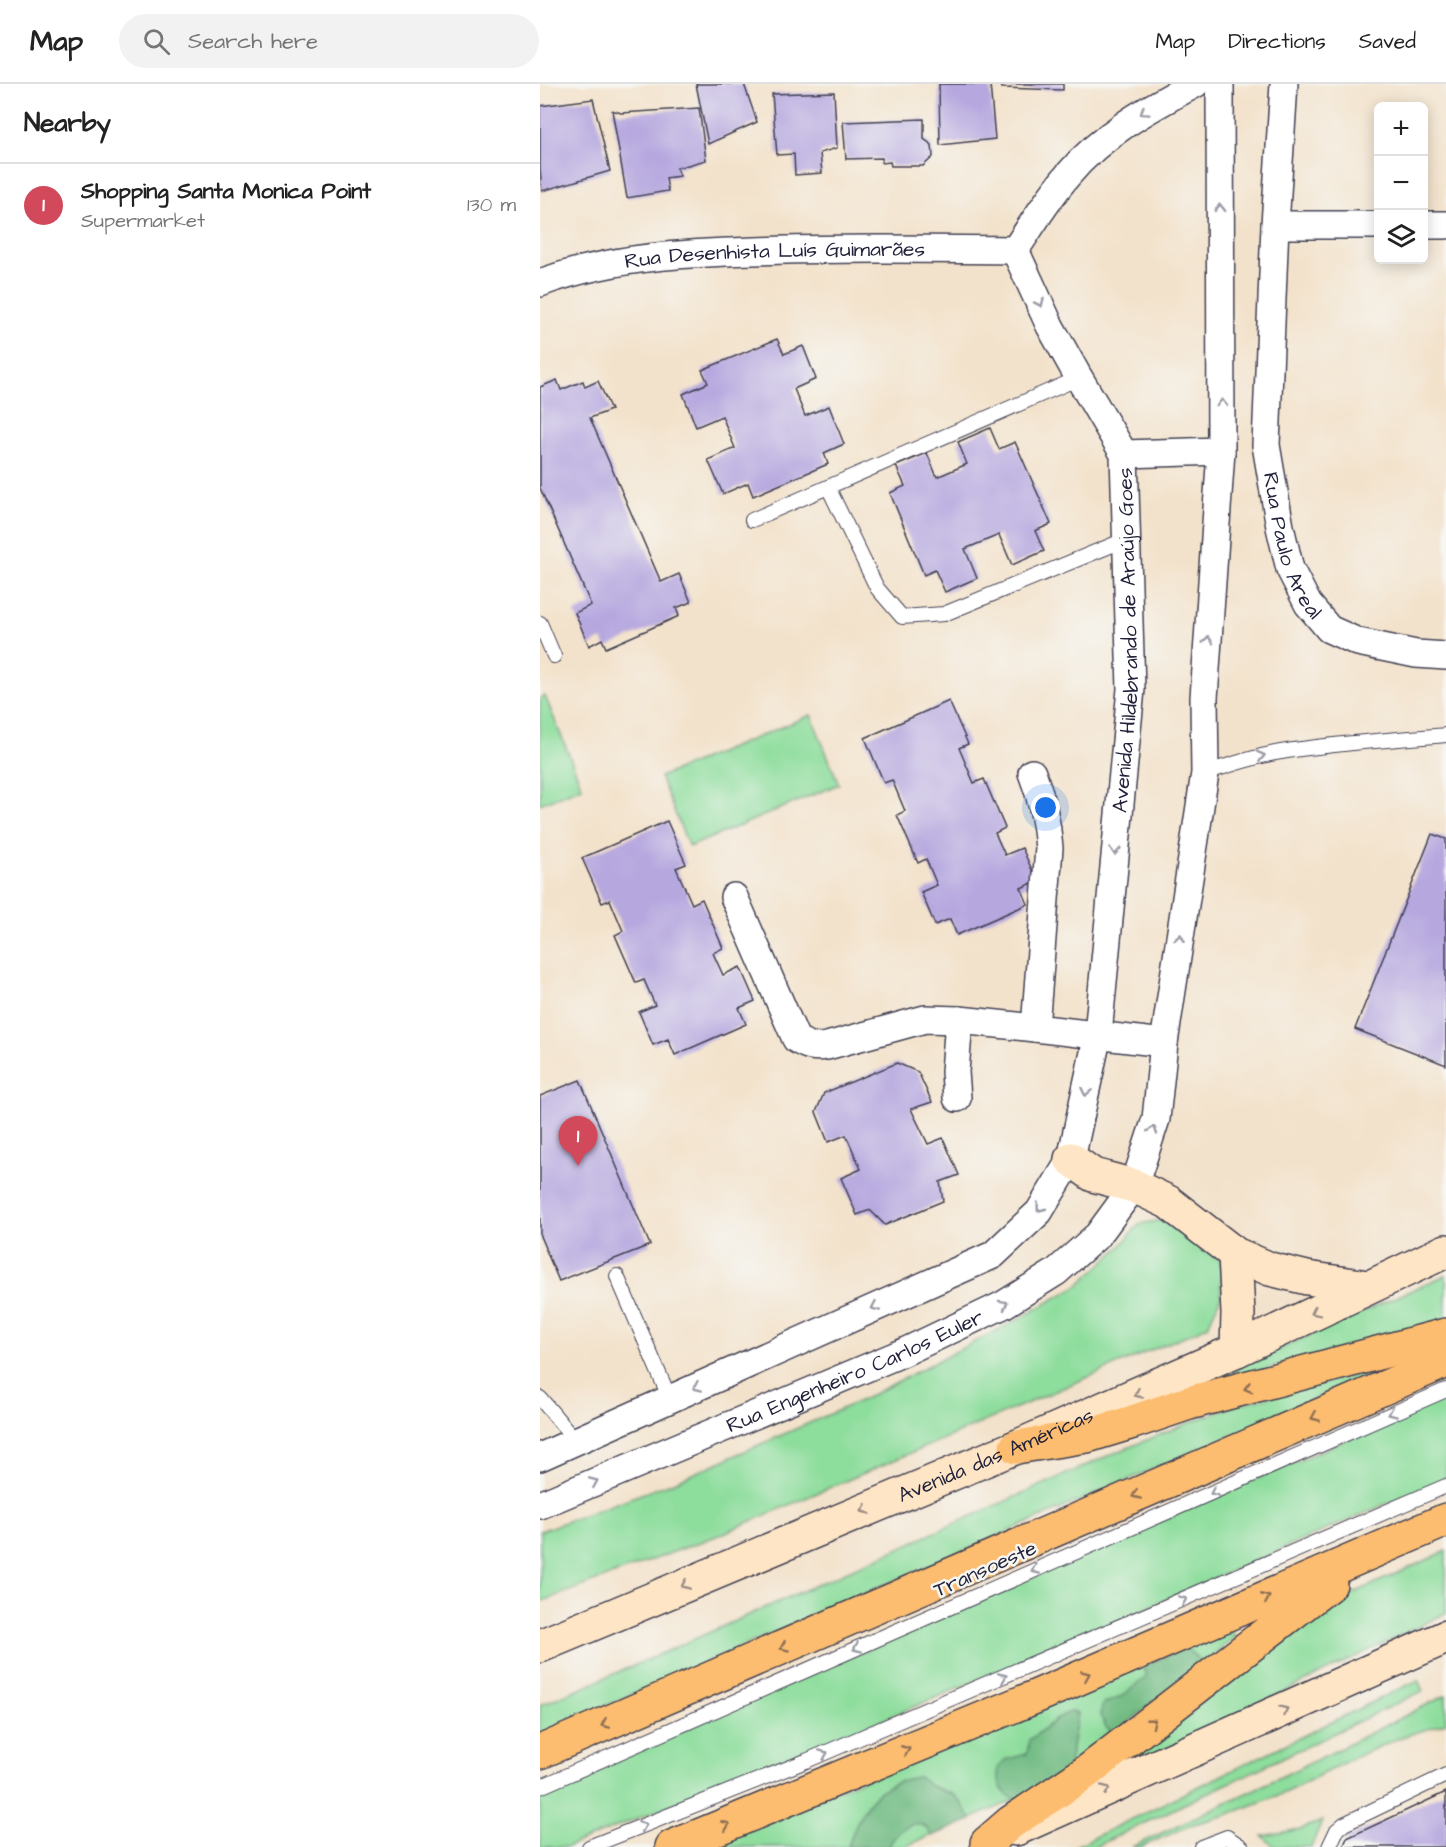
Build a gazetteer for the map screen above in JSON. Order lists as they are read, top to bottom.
{
  "streets": {
    "main road": ["Avenida das Américas"],
    "street": [
      "Rua Desenhista Luís Guimarães",
      "Rua Paulo Areal",
      "Avenida Hildebrando de Araújo Goes",
      "Rua Engenheiro Carlos Euler"
    ],
    "lane": ["Transoeste"]
  },
  "crossings": [
    ["Rua Desenhista Luís Guimarães", "Avenida Hildebrando de Araújo Goes"]
  ],
  "one_way": ["Avenida das Américas"],
  "page": {
    "header": "Map",
    "search": "Search here",
    "nav": ["Map", "Directions", "Saved"],
    "heading": "Nearby",
    "map_buttons": ["+", "−"],
    "list": [
      {
        "mark": "1",
        "name": "Shopping Santa Monica Point",
        "note": "Supermarket",
        "value": "130 m"
      }
    ],
    "pins": "1"
  }
}
